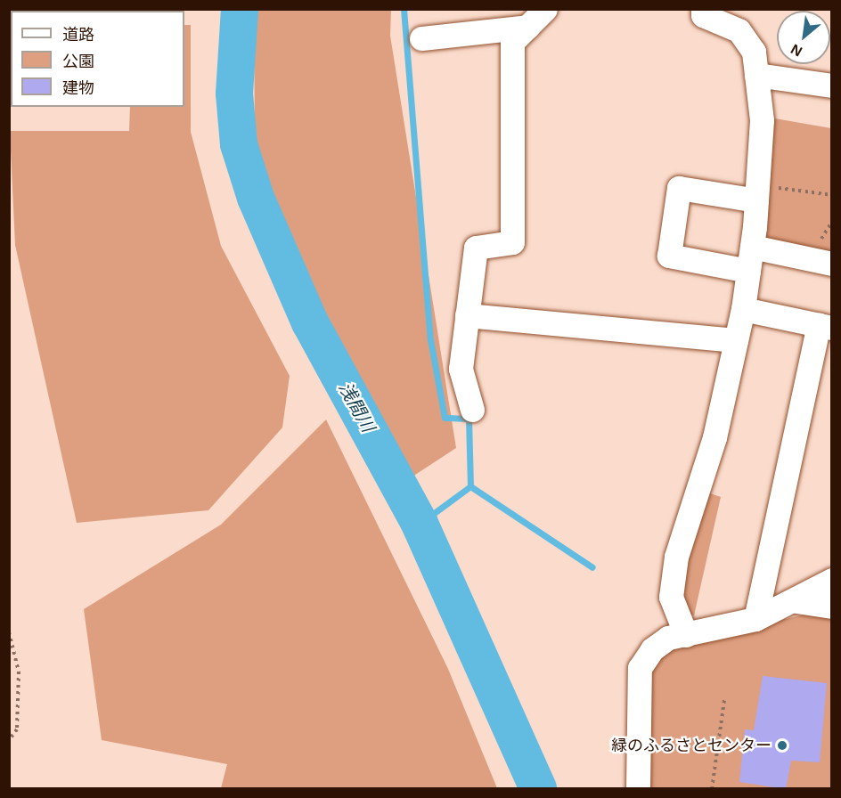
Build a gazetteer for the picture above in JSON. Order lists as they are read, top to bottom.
{
  "water": ["浅間川"],
  "places": ["緑のふるさとセンター"],
  "legend": ["道路", "公園", "建物"],
  "north": "bottom left"
}
